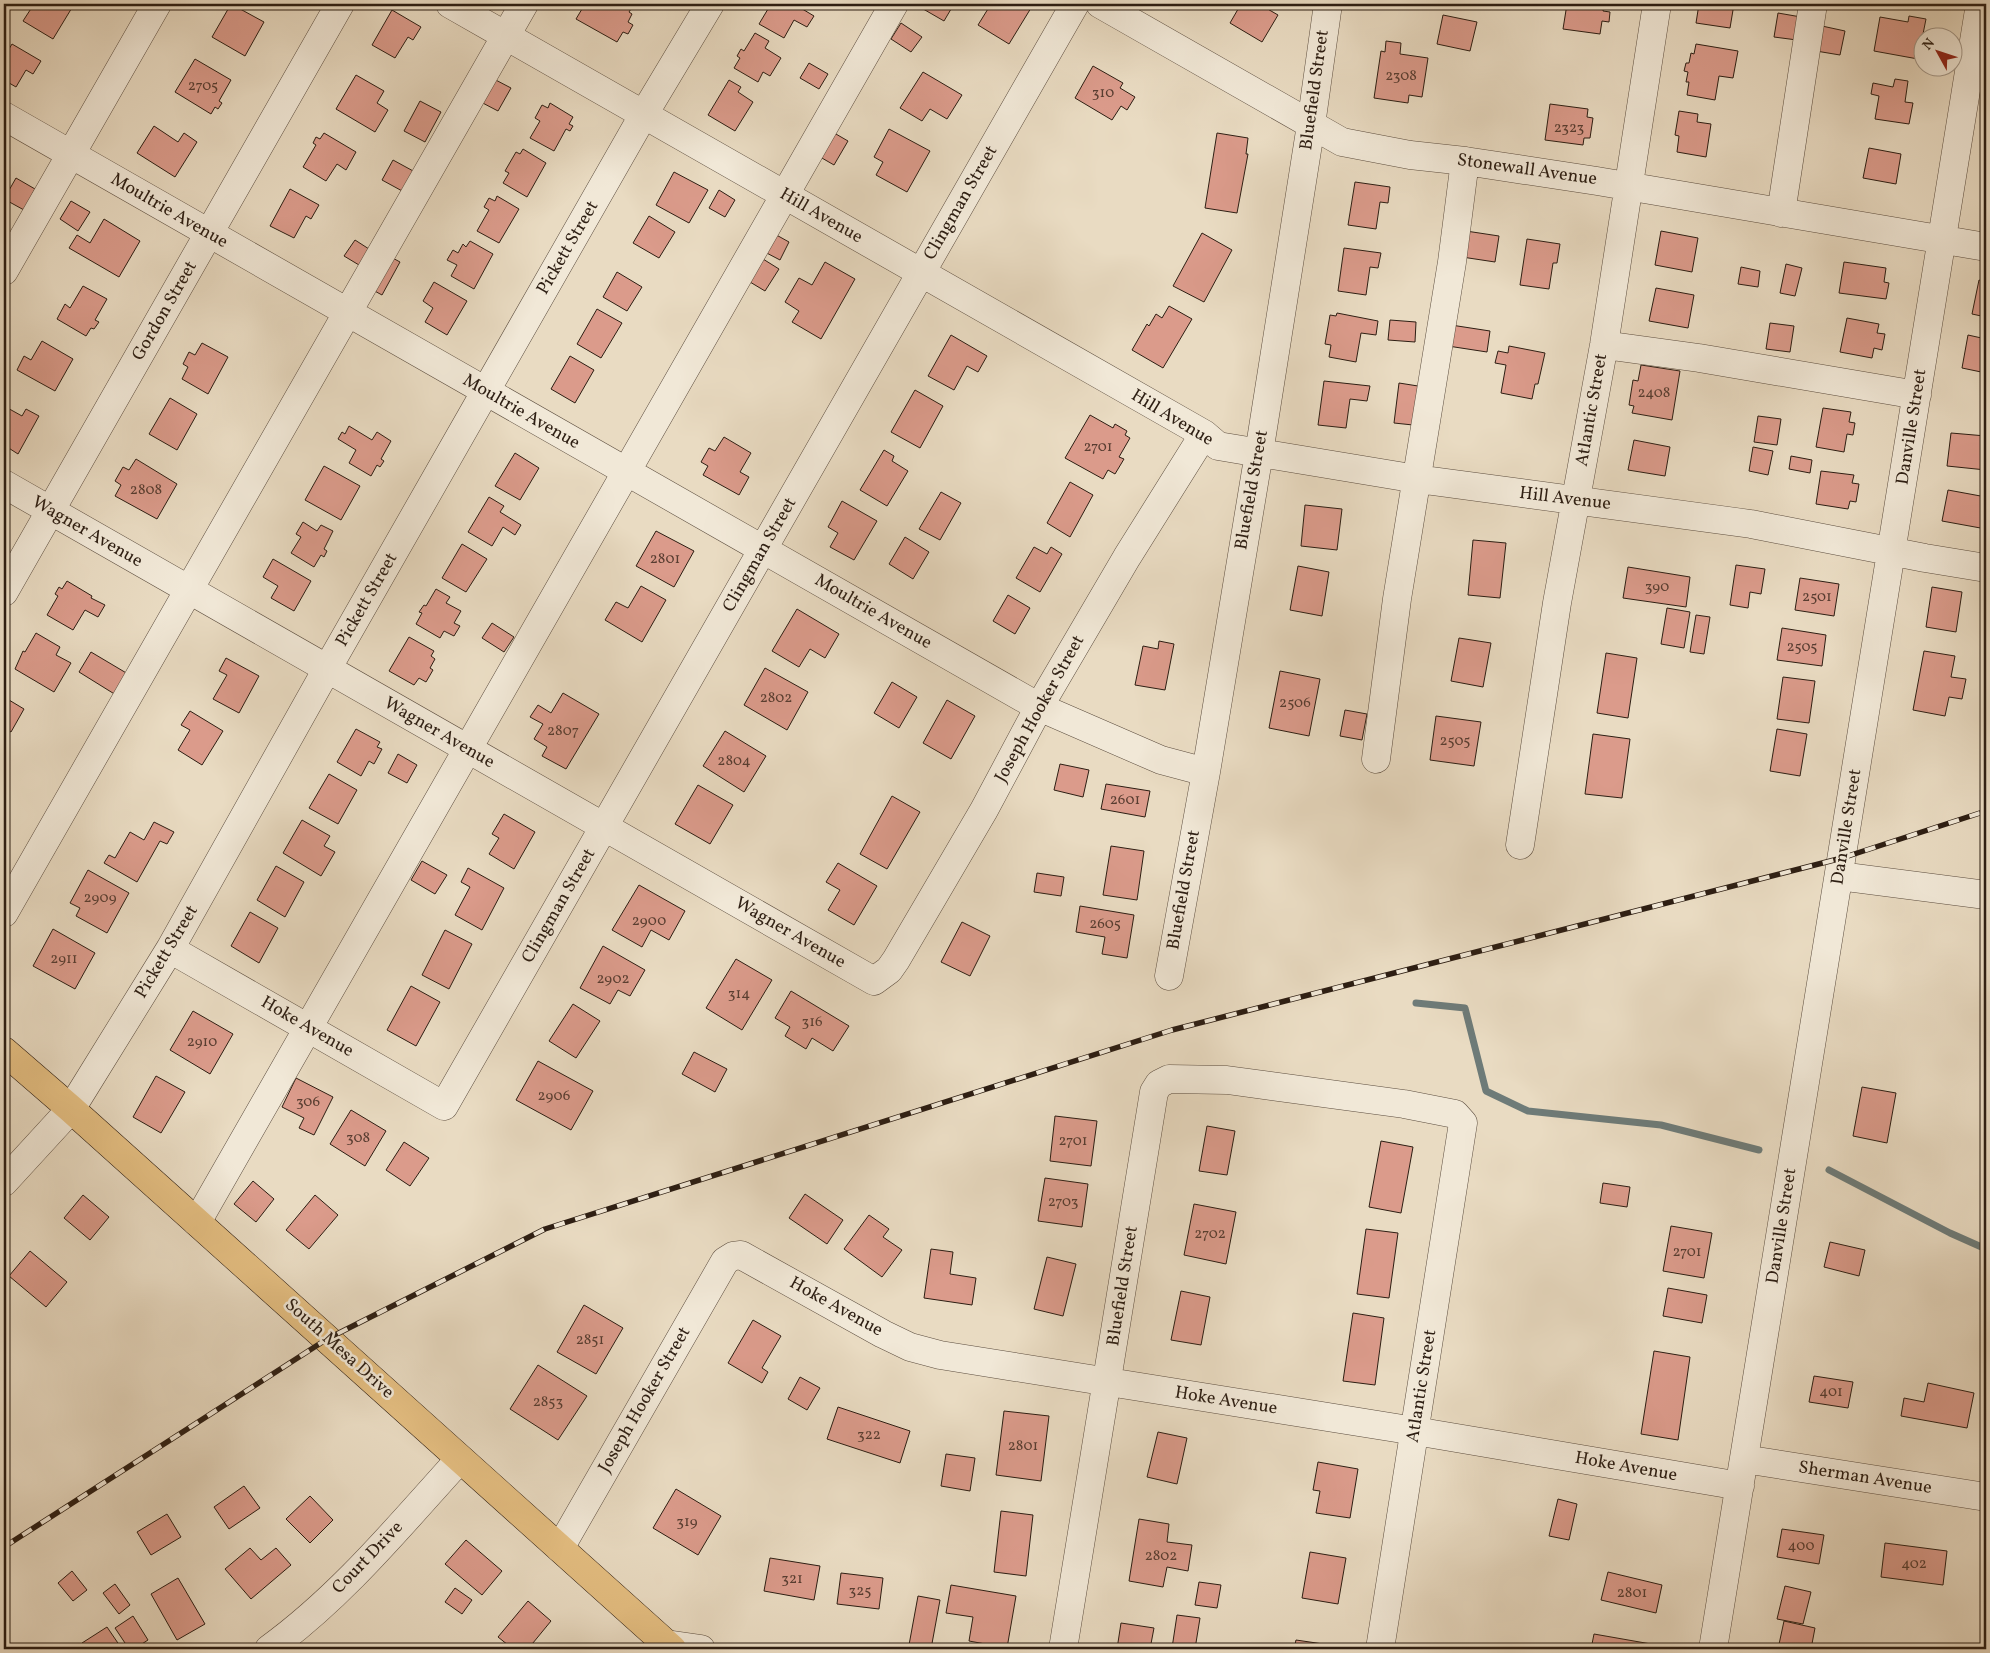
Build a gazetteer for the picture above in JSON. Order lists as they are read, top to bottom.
{
  "streets": {
    "main road": ["South Mesa Drive"],
    "street": [
      "Bluefield Street",
      "Stonewall Avenue",
      "Clingman Street",
      "Moultrie Avenue",
      "Hill Avenue",
      "Pickett Street",
      "Gordon Street",
      "Atlantic Street",
      "Danville Street",
      "Wagner Avenue",
      "Joseph Hooker Street",
      "Hoke Avenue",
      "Sherman Avenue",
      "Court Drive"
    ]
  },
  "crossings": [
    ["Bluefield Street", "Stonewall Avenue"],
    ["Bluefield Street", "Moultrie Avenue"],
    ["Bluefield Street", "Hill Avenue"],
    ["Bluefield Street", "Atlantic Street"],
    ["Bluefield Street", "Hoke Avenue"],
    ["Stonewall Avenue", "Atlantic Street"],
    ["Stonewall Avenue", "Danville Street"],
    ["Clingman Street", "Moultrie Avenue"],
    ["Clingman Street", "Hill Avenue"],
    ["Clingman Street", "Wagner Avenue"],
    ["Clingman Street", "Hoke Avenue"],
    ["Moultrie Avenue", "Pickett Street"],
    ["Moultrie Avenue", "Gordon Street"],
    ["Moultrie Avenue", "Joseph Hooker Street"],
    ["Hill Avenue", "Pickett Street"],
    ["Hill Avenue", "Atlantic Street"],
    ["Hill Avenue", "Danville Street"],
    ["Hill Avenue", "Joseph Hooker Street"],
    ["Pickett Street", "Wagner Avenue"],
    ["Pickett Street", "Hoke Avenue"],
    ["Pickett Street", "South Mesa Drive"],
    ["Gordon Street", "Wagner Avenue"],
    ["Atlantic Street", "Hoke Avenue"],
    ["Danville Street", "Hoke Avenue"],
    ["Danville Street", "Sherman Avenue"],
    ["Wagner Avenue", "Joseph Hooker Street"],
    ["Joseph Hooker Street", "Hoke Avenue"],
    ["Joseph Hooker Street", "South Mesa Drive"],
    ["South Mesa Drive", "Court Drive"]
  ],
  "house_numbers": [
    "2308",
    "2705",
    "310",
    "2323",
    "2408",
    "2701",
    "2808",
    "2801",
    "390",
    "2501",
    "2505",
    "2802",
    "2506",
    "2807",
    "2505",
    "2804",
    "2601",
    "2909",
    "2900",
    "2605",
    "2911",
    "2902",
    "314",
    "316",
    "2910",
    "2906",
    "306",
    "308",
    "2701",
    "2703",
    "2702",
    "2701",
    "2851",
    "401",
    "2853",
    "322",
    "2801",
    "319",
    "400",
    "2802",
    "402",
    "321",
    "325",
    "2801"
  ],
  "north": "top left"
}
